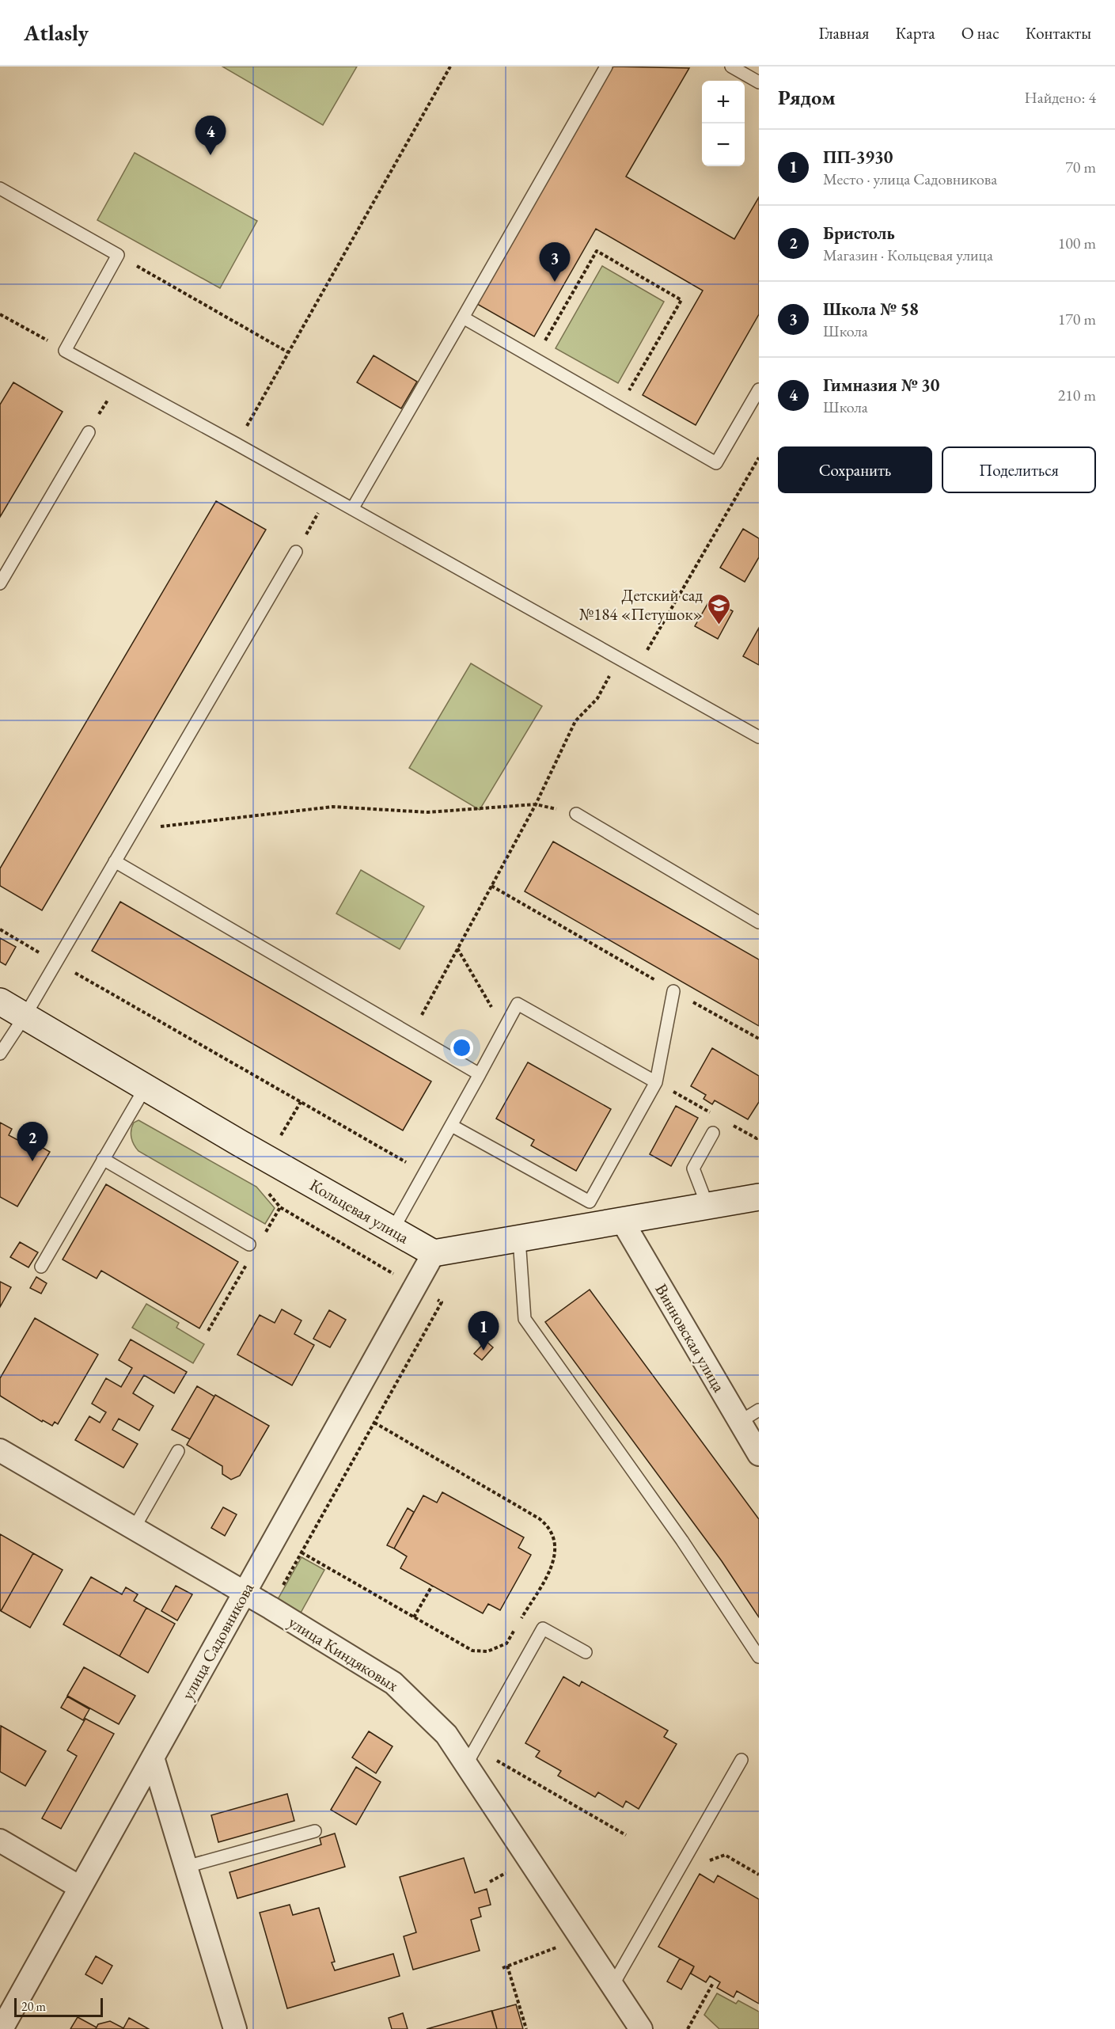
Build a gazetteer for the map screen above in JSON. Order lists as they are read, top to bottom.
{
  "streets": {
    "street": [
      "Кольцевая улица",
      "Винновская улица",
      "улица Садовникова",
      "улица Киндяковых"
    ]
  },
  "crossings": [
    ["Кольцевая улица", "улица Садовникова"],
    ["улица Садовникова", "улица Киндяковых"]
  ],
  "places": {
    "school or university": ["Детский сад №184 «Петушок»"]
  },
  "scale_bar": "20 m",
  "page": {
    "header": "Atlasly",
    "nav": [
      "Главная",
      "Карта",
      "О нас",
      "Контакты"
    ],
    "heading": ["Рядом", "Найдено: 4"],
    "map_buttons": ["+", "−"],
    "pins": [
      "4",
      "3",
      "2",
      "1"
    ],
    "list": [
      {
        "mark": "1",
        "name": "ПП-3930",
        "note": "Место · улица Садовникова",
        "value": "70 m"
      },
      {
        "mark": "2",
        "name": "Бристоль",
        "note": "Магазин · Кольцевая улица",
        "value": "100 m"
      },
      {
        "mark": "3",
        "name": "Школа № 58",
        "note": "Школа",
        "value": "170 m"
      },
      {
        "mark": "4",
        "name": "Гимназия № 30",
        "note": "Школа",
        "value": "210 m"
      }
    ],
    "buttons": ["Сохранить", "Поделиться"],
    "scale": "20 m"
  }
}
